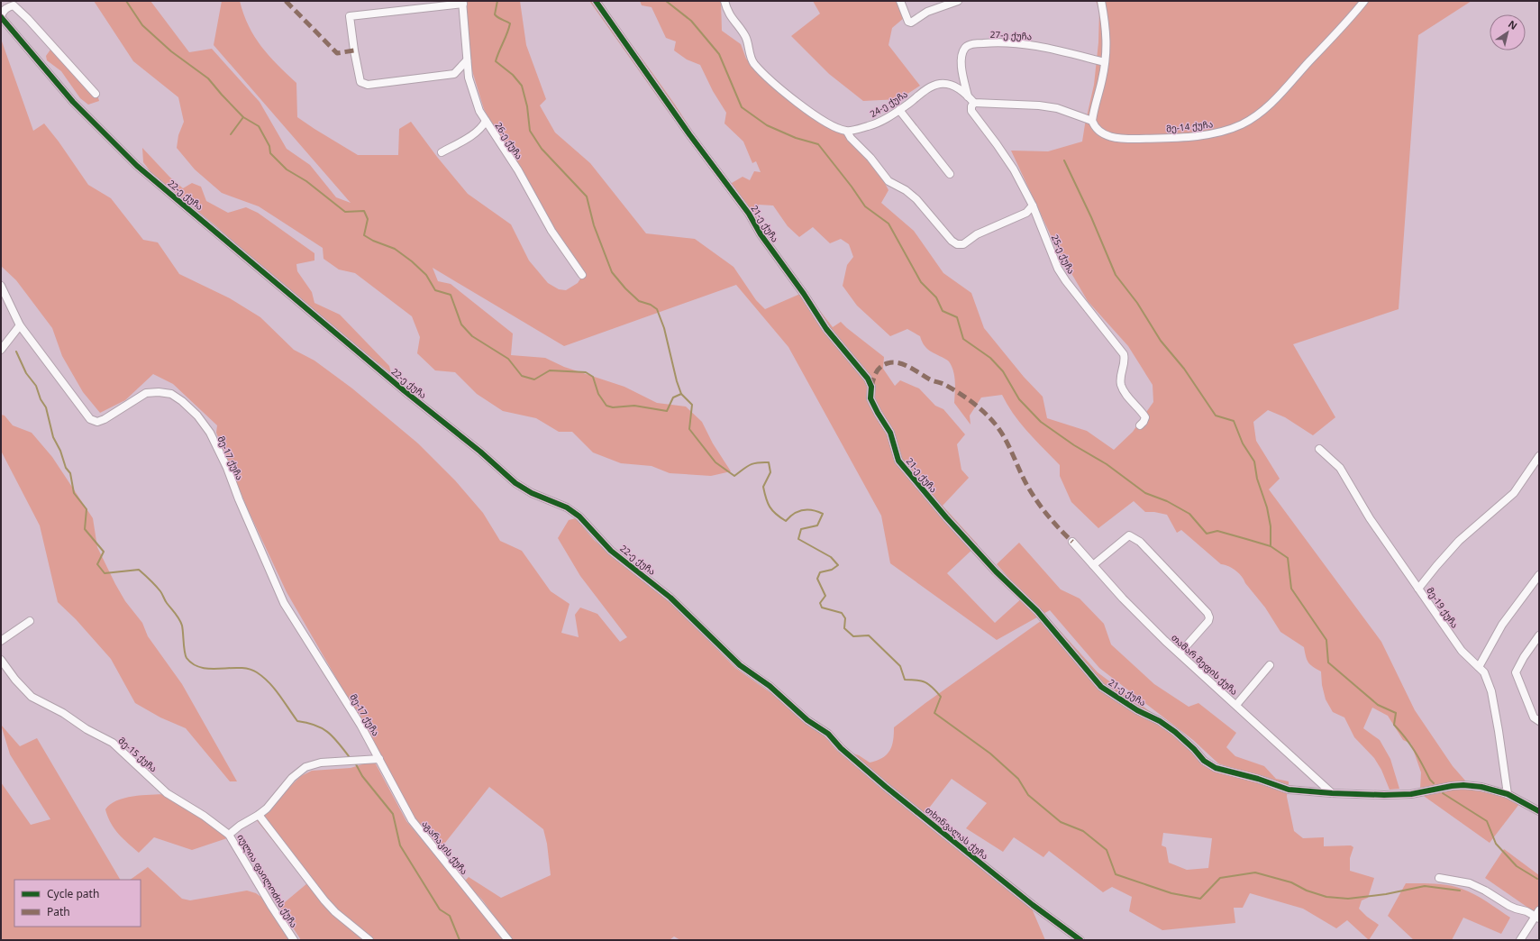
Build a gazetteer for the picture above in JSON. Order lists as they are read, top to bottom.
{
  "streets": {
    "street": [
      "27-ე ქუჩა",
      "24-ე ქუჩა",
      "მე-14 ქუჩა",
      "26-ე ქუჩა",
      "22-ე ქუჩა",
      "21-ე ქუჩა",
      "25-ე ქუჩა",
      "მე-17 ქუჩა",
      "მე-19 ქუჩა",
      "თამარ მეფის ქუჩა",
      "მე-15 ქუჩა",
      "თხინვალას ქუჩა",
      "აგარაკის ქუჩა",
      "იულია ფაილოძის ქუჩა"
    ]
  },
  "crossings": [
    ["27-ე ქუჩა", "24-ე ქუჩა"],
    ["24-ე ქუჩა", "25-ე ქუჩა"],
    ["22-ე ქუჩა", "თხინვალას ქუჩა"],
    ["21-ე ქუჩა", "მე-19 ქუჩა"],
    ["21-ე ქუჩა", "თამარ მეფის ქუჩა"],
    ["მე-17 ქუჩა", "აგარაკის ქუჩა"],
    ["მე-17 ქუჩა", "იულია ფაილოძის ქუჩა"],
    ["მე-15 ქუჩა", "იულია ფაილოძის ქუჩა"],
    ["აგარაკის ქუჩა", "იულია ფაილოძის ქუჩა"]
  ],
  "legend": ["Cycle path", "Path"],
  "north": "top right"
}
